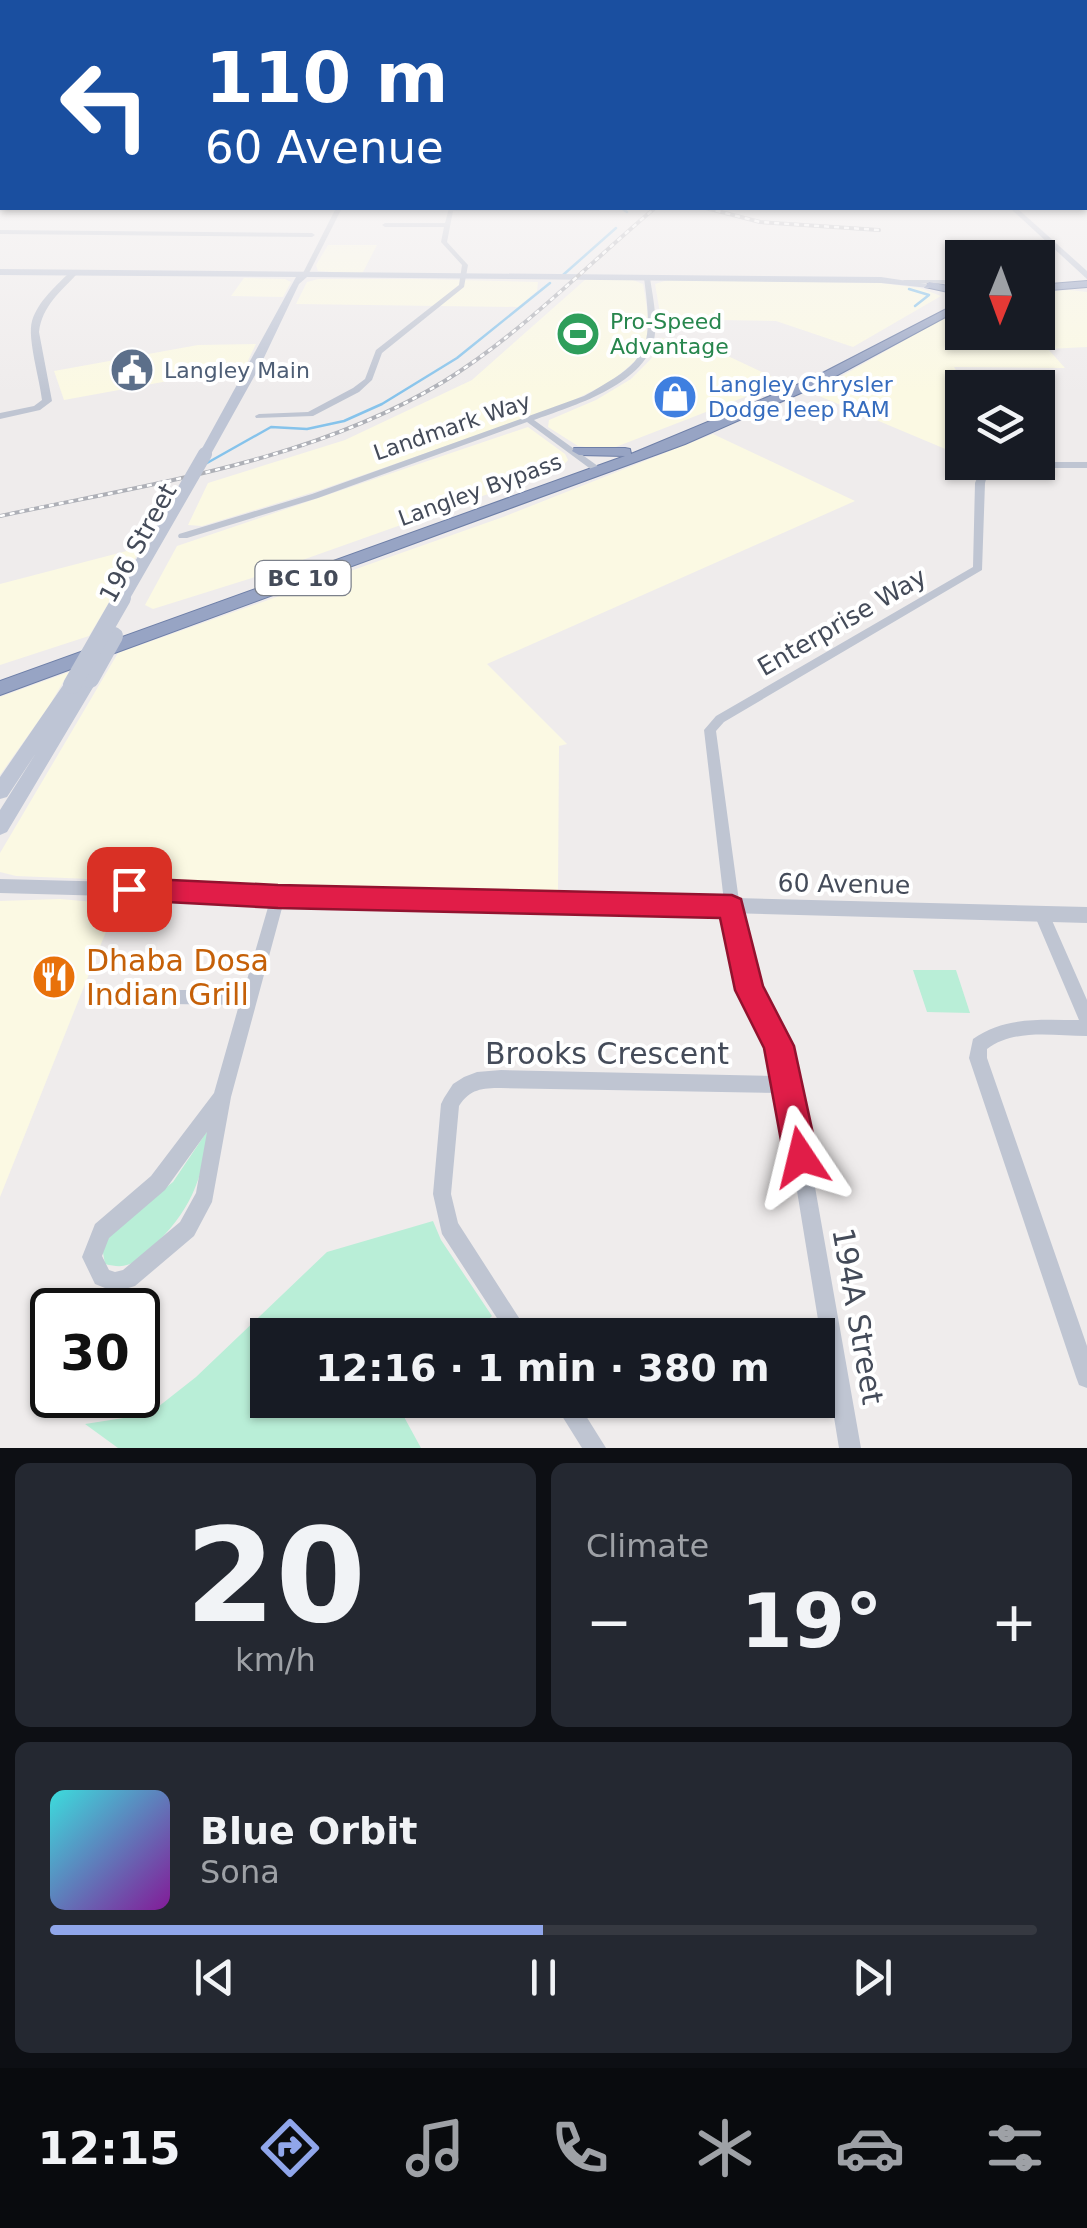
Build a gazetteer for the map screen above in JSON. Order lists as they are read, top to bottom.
{
  "streets": {
    "highway": ["Langley Bypass", "BC 10"],
    "main road": ["196 Street"],
    "street": [
      "Landmark Way",
      "Enterprise Way",
      "60 Avenue",
      "Brooks Crescent",
      "194A Street"
    ]
  },
  "crossings": [
    ["Enterprise Way", "60 Avenue"],
    ["Enterprise Way", "194A Street"],
    ["60 Avenue", "194A Street"],
    ["Brooks Crescent", "194A Street"]
  ],
  "places": {
    "sports": ["Pro-Speed Advantage"],
    "public building": ["Langley Main"],
    "shop": ["Langley Chrysler Dodge Jeep RAM"],
    "restaurant": ["Dhaba Dosa Indian Grill"]
  },
  "north": "bottom",
  "page": {
    "turn": ["110 m", "60 Avenue"],
    "limit": "30",
    "trip": "12:16 · 1 min · 380 m",
    "tile": [
      ["20", "km/h"],
      "Climate"
    ],
    "heat": ["−", "19°", "+"],
    "song": ["Blue Orbit", "Sona"],
    "tabs": "12:15"
  }
}
